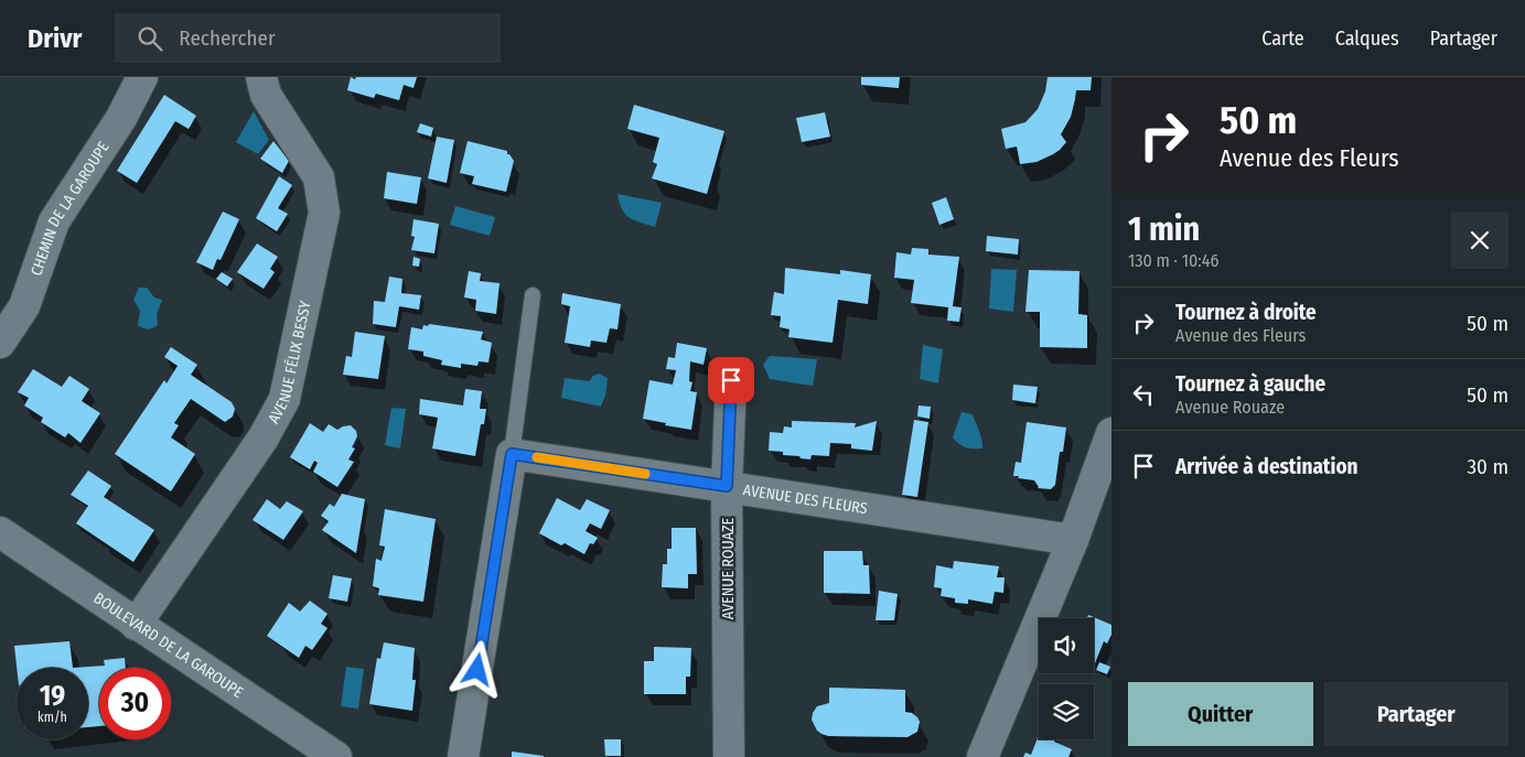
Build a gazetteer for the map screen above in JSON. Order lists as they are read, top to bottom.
{
  "streets": {
    "street": [
      "CHEMIN DE LA GAROUPE",
      "AVENUE FÉLIX BESSY",
      "AVENUE DES FLEURS",
      "AVENUE ROUAZE",
      "BOULEVARD DE LA GAROUPE"
    ]
  },
  "crossings": [
    ["AVENUE FÉLIX BESSY", "BOULEVARD DE LA GAROUPE"],
    ["AVENUE DES FLEURS", "AVENUE ROUAZE"]
  ],
  "page": {
    "header": "Drivr",
    "search": "Rechercher",
    "nav": ["Carte", "Calques", "Partager"],
    "turn": ["50 m", "Avenue des Fleurs"],
    "heading": ["1 min", "130 m · 10:46"],
    "list": [
      {
        "name": "Tournez à droite",
        "note": "Avenue des Fleurs",
        "value": "50 m"
      },
      {
        "name": "Tournez à gauche",
        "note": "Avenue Rouaze",
        "value": "50 m"
      },
      {
        "name": "Arrivée à destination",
        "value": "30 m"
      }
    ],
    "speed": "19 km/h",
    "limit": "30",
    "buttons": ["Quitter", "Partager"]
  }
}
